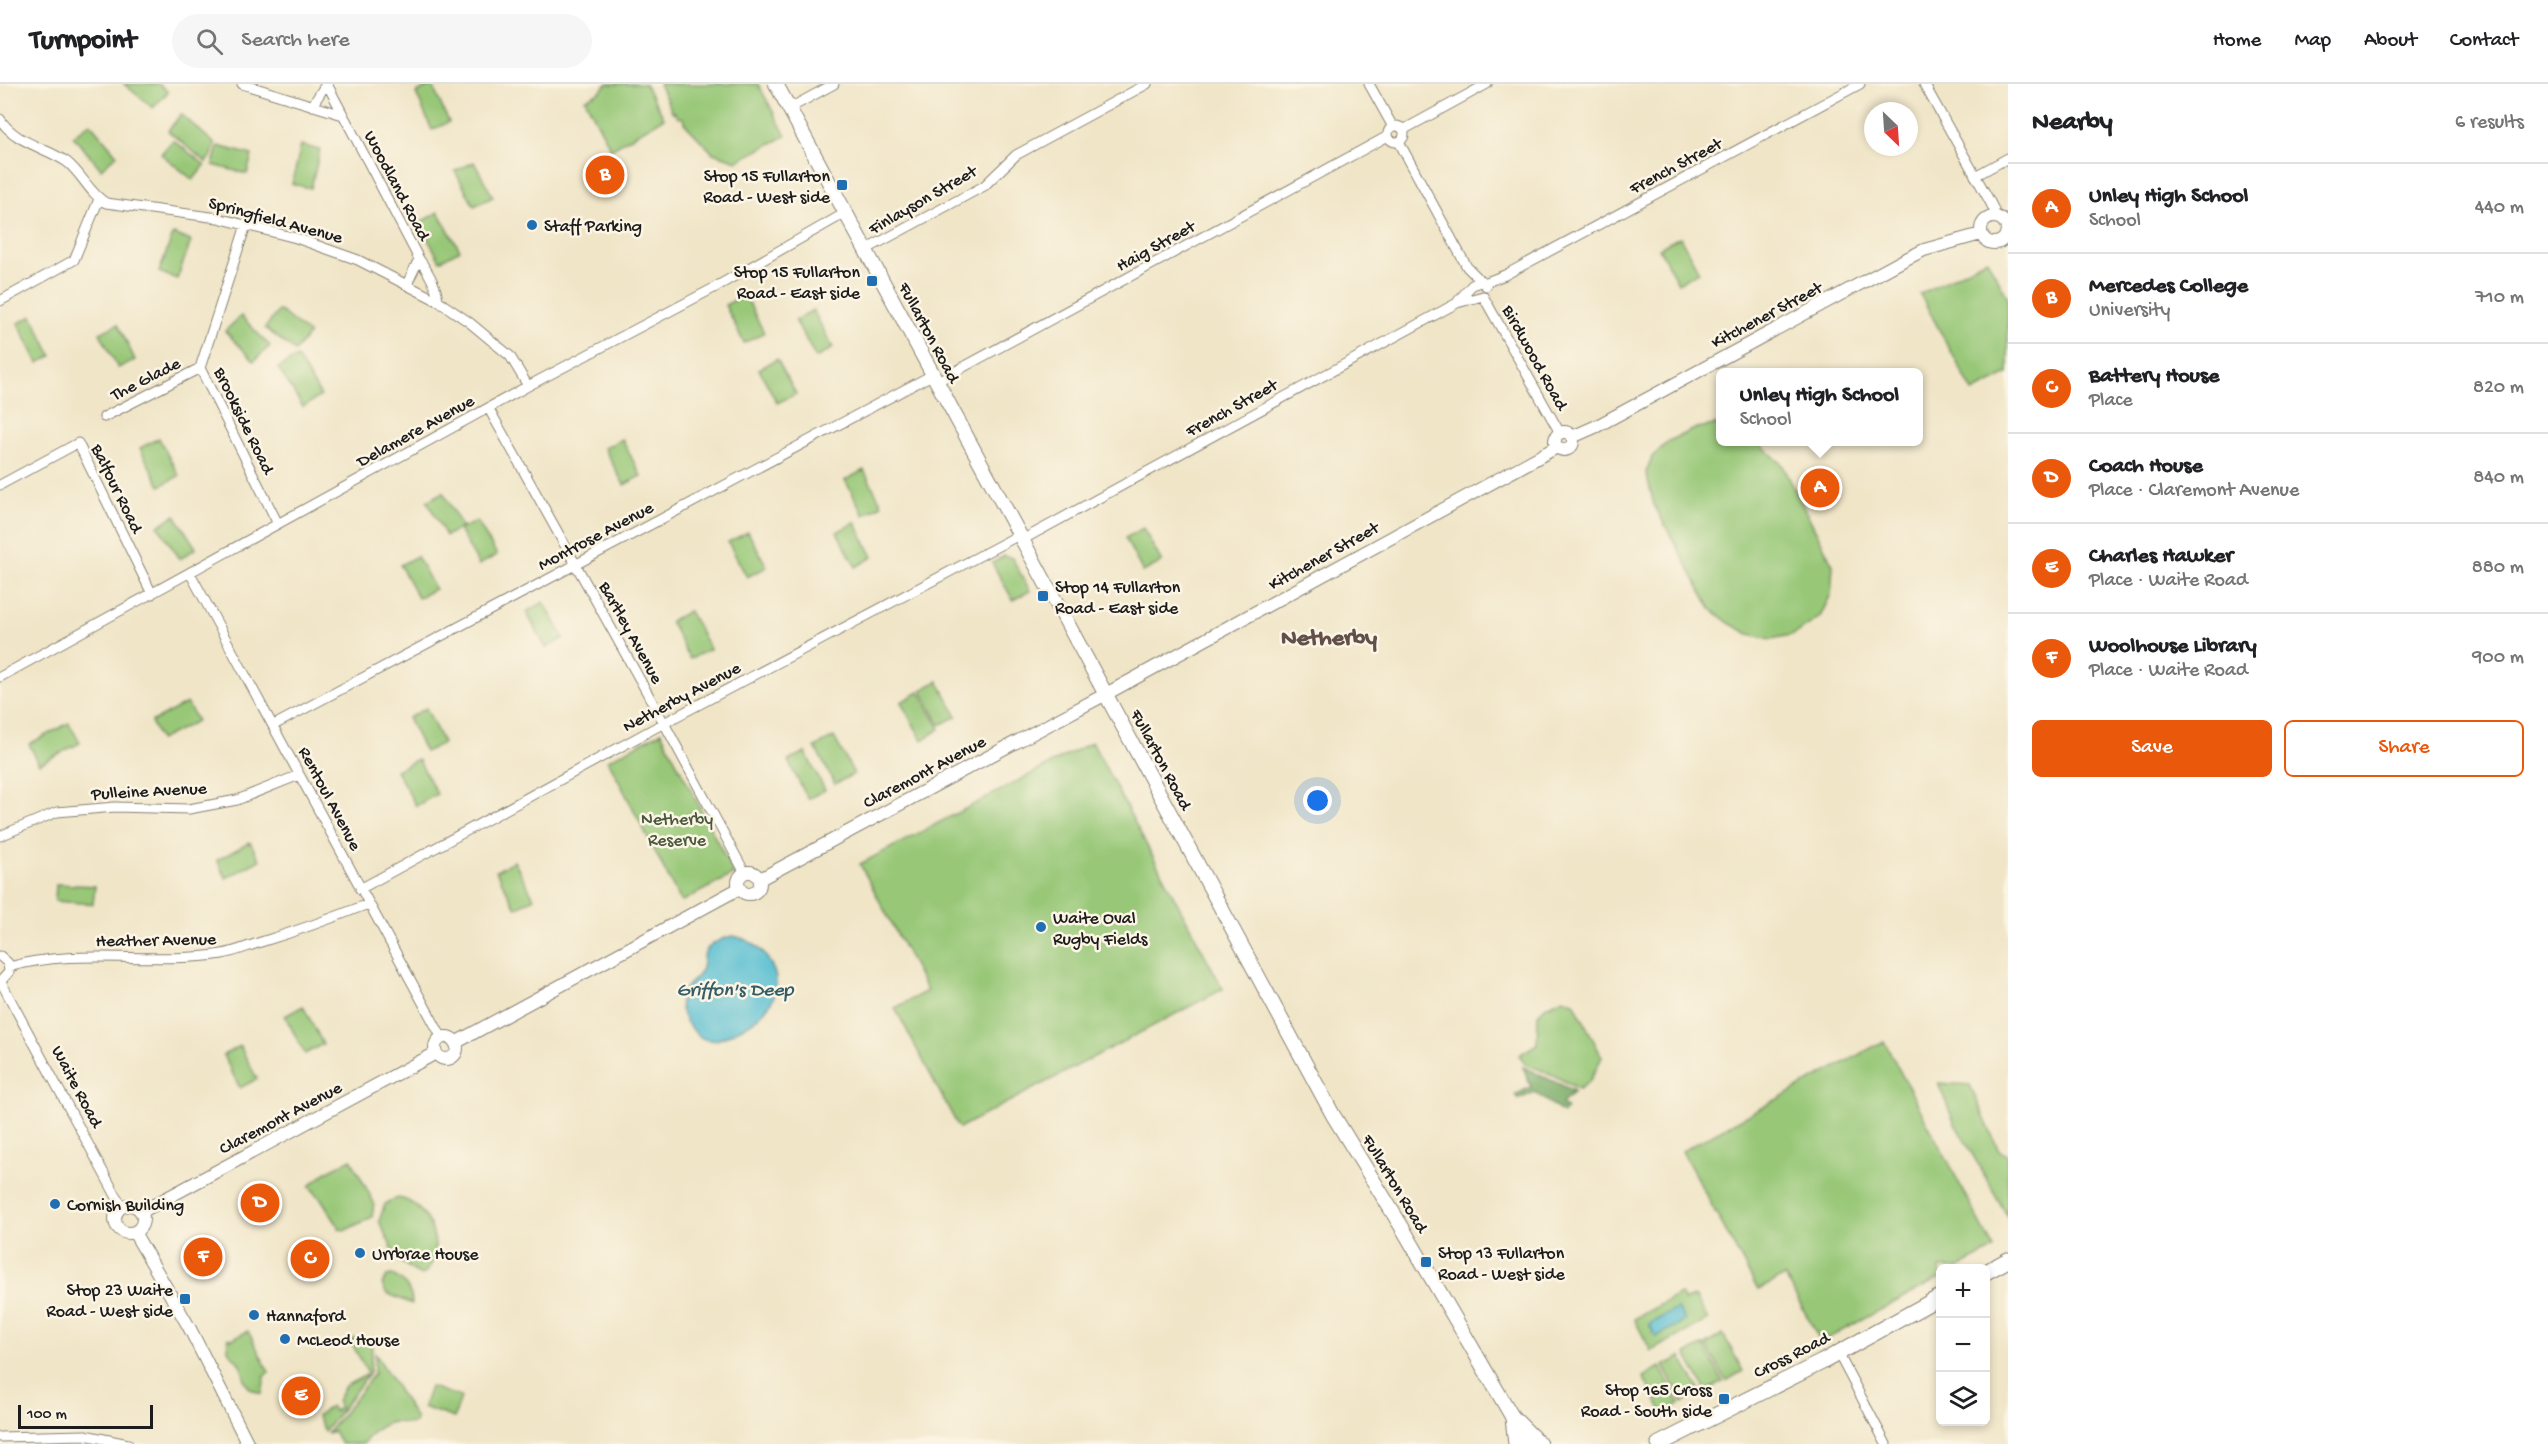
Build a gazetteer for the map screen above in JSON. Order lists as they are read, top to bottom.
{
  "streets": {
    "highway": ["Cross Road"],
    "main road": ["Fullarton Road"],
    "street": [
      "French Street",
      "Woodland Road",
      "Finlayson Street",
      "Springfield Avenue",
      "Haig Street",
      "Kitchener Street",
      "Birdwood Road",
      "The Glade",
      "Brookside Road",
      "Delamere Avenue",
      "Balfour Road",
      "Montrose Avenue",
      "Bartley Avenue",
      "Netherby Avenue",
      "Claremont Avenue",
      "Pulleine Avenue",
      "Rentoul Avenue",
      "Heather Avenue",
      "Waite Road"
    ]
  },
  "crossings": [
    ["French Street", "Fullarton Road"],
    ["French Street", "Birdwood Road"],
    ["French Street", "Netherby Avenue"],
    ["Woodland Road", "Springfield Avenue"],
    ["Finlayson Street", "Fullarton Road"],
    ["Springfield Avenue", "Brookside Road"],
    ["Springfield Avenue", "Delamere Avenue"],
    ["Haig Street", "Fullarton Road"],
    ["Haig Street", "Birdwood Road"],
    ["Haig Street", "Montrose Avenue"],
    ["Kitchener Street", "Fullarton Road"],
    ["Kitchener Street", "Birdwood Road"],
    ["Kitchener Street", "Claremont Avenue"],
    ["Fullarton Road", "Delamere Avenue"],
    ["Fullarton Road", "Montrose Avenue"],
    ["Fullarton Road", "Netherby Avenue"],
    ["Fullarton Road", "Claremont Avenue"],
    ["The Glade", "Brookside Road"],
    ["Brookside Road", "Delamere Avenue"],
    ["Delamere Avenue", "Balfour Road"],
    ["Delamere Avenue", "Bartley Avenue"],
    ["Delamere Avenue", "Rentoul Avenue"],
    ["Montrose Avenue", "Bartley Avenue"],
    ["Montrose Avenue", "Rentoul Avenue"],
    ["Bartley Avenue", "Netherby Avenue"],
    ["Bartley Avenue", "Claremont Avenue"],
    ["Netherby Avenue", "Rentoul Avenue"],
    ["Claremont Avenue", "Rentoul Avenue"],
    ["Claremont Avenue", "Waite Road"],
    ["Pulleine Avenue", "Rentoul Avenue"],
    ["Rentoul Avenue", "Heather Avenue"]
  ],
  "districts": ["Netherby"],
  "water": ["Griffon's Deep"],
  "parks": ["Netherby Reserve"],
  "places": {
    "transit": [
      "Stop 15 Fullarton Road - West side",
      "Stop 15 Fullarton Road - East side",
      "Stop 14 Fullarton Road - East side",
      "Stop 13 Fullarton Road - West side",
      "Stop 23 Waite Road - West side",
      "Stop 165 Cross Road - South side"
    ],
    "other": [
      "Staff Parking",
      "Waite Oval Rugby Fields",
      "Cornish Building",
      "Urrbrae House",
      "Hannaford",
      "McLeod House"
    ]
  },
  "scale_bar": "100 m",
  "north": "bottom right",
  "page": {
    "header": "Turnpoint",
    "search": "Search here",
    "nav": [
      "Home",
      "Map",
      "About",
      "Contact"
    ],
    "heading": ["Nearby", "6 results"],
    "pins": [
      "B",
      "A",
      "D",
      "F",
      "C",
      "E"
    ],
    "list": [
      {
        "mark": "A",
        "name": "Unley High School",
        "note": "School",
        "value": "440 m"
      },
      {
        "mark": "B",
        "name": "Mercedes College",
        "note": "University",
        "value": "710 m"
      },
      {
        "mark": "C",
        "name": "Battery House",
        "note": "Place",
        "value": "820 m"
      },
      {
        "mark": "D",
        "name": "Coach House",
        "note": "Place · Claremont Avenue",
        "value": "840 m"
      },
      {
        "mark": "E",
        "name": "Charles Hawker",
        "note": "Place · Waite Road",
        "value": "880 m"
      },
      {
        "mark": "F",
        "name": "Woolhouse Library",
        "note": "Place · Waite Road",
        "value": "900 m"
      }
    ],
    "popup": ["Unley High School", "School"],
    "buttons": ["Save", "Share"],
    "map_buttons": ["+", "−"],
    "scale": "100 m"
  }
}
